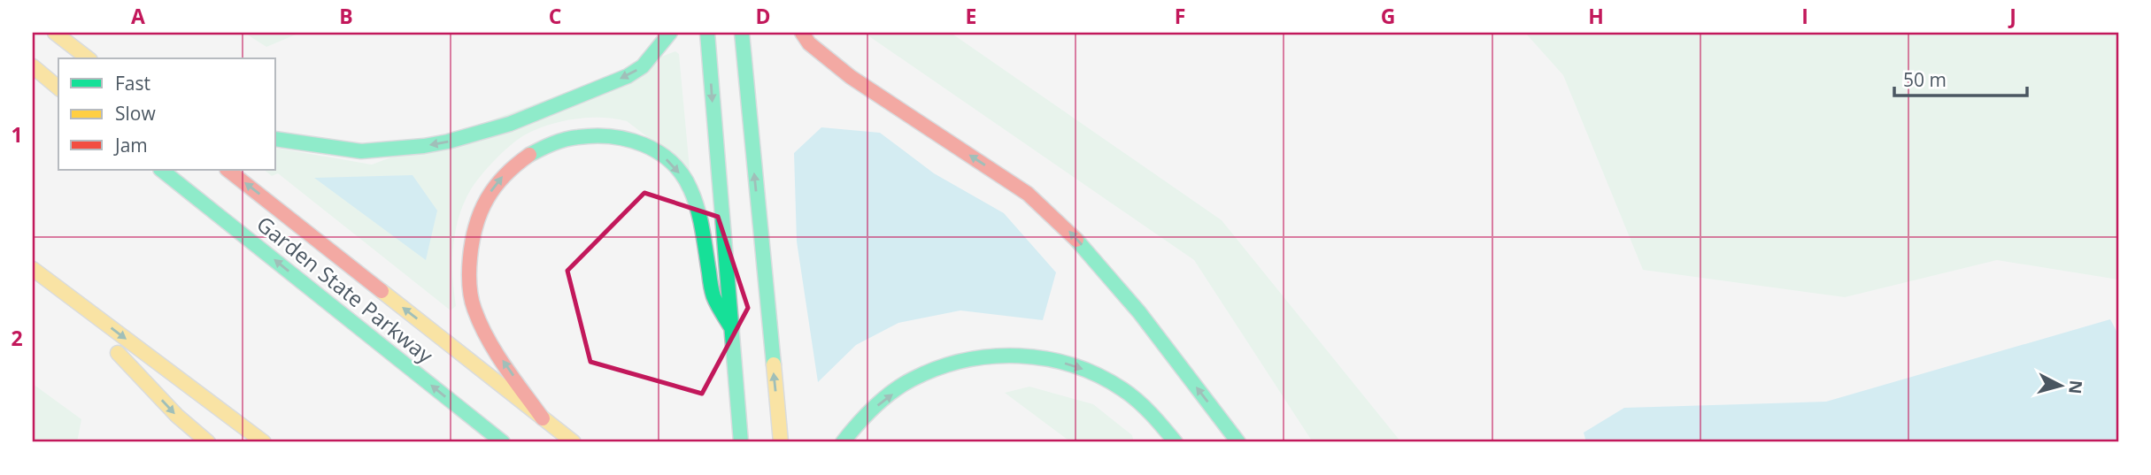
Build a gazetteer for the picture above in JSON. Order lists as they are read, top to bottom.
{
  "streets": {
    "highway": ["Garden State Parkway"]
  },
  "legend": ["Fast", "Slow", "Jam"],
  "scale_bar": "50 m",
  "north": "right",
  "grid": {
    "columns": [
      "A",
      "B",
      "C",
      "D",
      "E",
      "F",
      "G",
      "H",
      "I",
      "J"
    ],
    "rows": ["1", "2"]
  }
}
